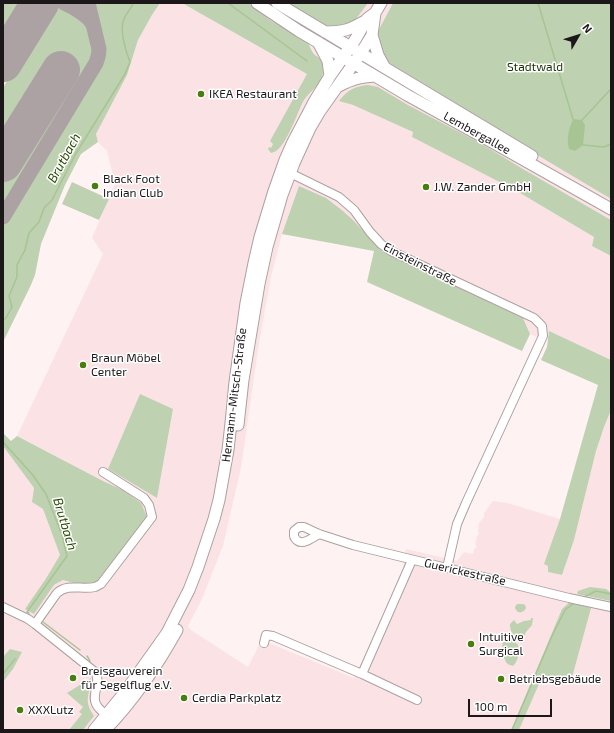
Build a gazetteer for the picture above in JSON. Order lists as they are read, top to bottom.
{
  "streets": {
    "main road": ["Lembergallee", "Hermann-Mitsch-Straße"],
    "street": ["Einsteinstraße", "Guerickestraße"]
  },
  "crossings": [
    ["Lembergallee", "Hermann-Mitsch-Straße"],
    ["Einsteinstraße", "Hermann-Mitsch-Straße"],
    ["Einsteinstraße", "Guerickestraße"]
  ],
  "water": ["Brutbach"],
  "parks": ["Stadtwald"],
  "places": [
    "IKEA Restaurant",
    "Black Foot Indian Club",
    "J.W. Zander GmbH",
    "Braun Möbel Center",
    "Intuitive Surgical",
    "Breisgauverein für Segelflug e.V.",
    "Betriebsgebäude",
    "Cerdia Parkplatz",
    "XXXLutz"
  ],
  "scale_bar": "100 m",
  "north": "top right"
}
